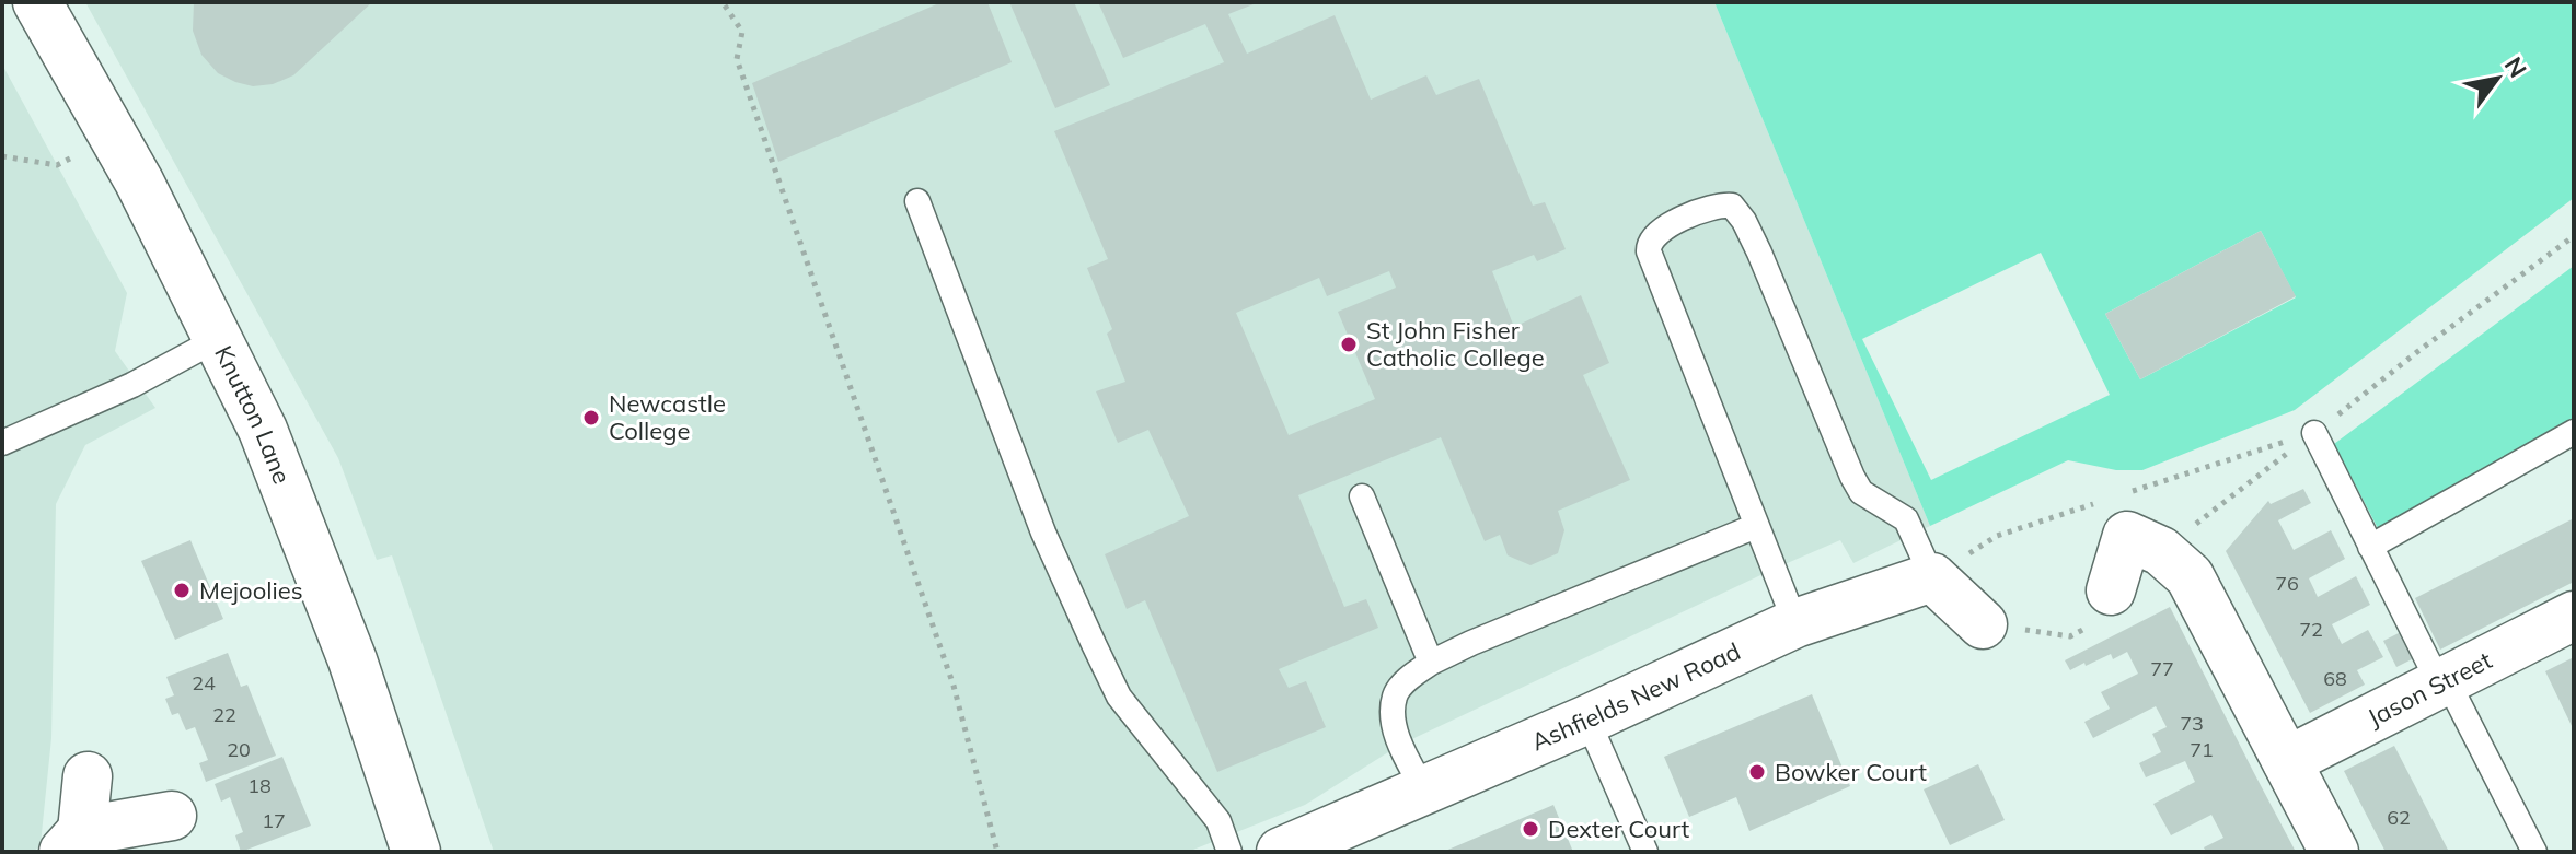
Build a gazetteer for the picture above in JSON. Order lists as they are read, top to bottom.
{
  "streets": {
    "street": ["Knutton Lane", "Jason Street", "Ashfields New Road"]
  },
  "places": [
    "St John Fisher Catholic College",
    "Newcastle College",
    "Mejoolies",
    "Bowker Court",
    "Dexter Court"
  ],
  "house_numbers": [
    "76",
    "72",
    "77",
    "68",
    "24",
    "22",
    "73",
    "20",
    "71",
    "18",
    "62",
    "17"
  ],
  "north": "top right"
}
